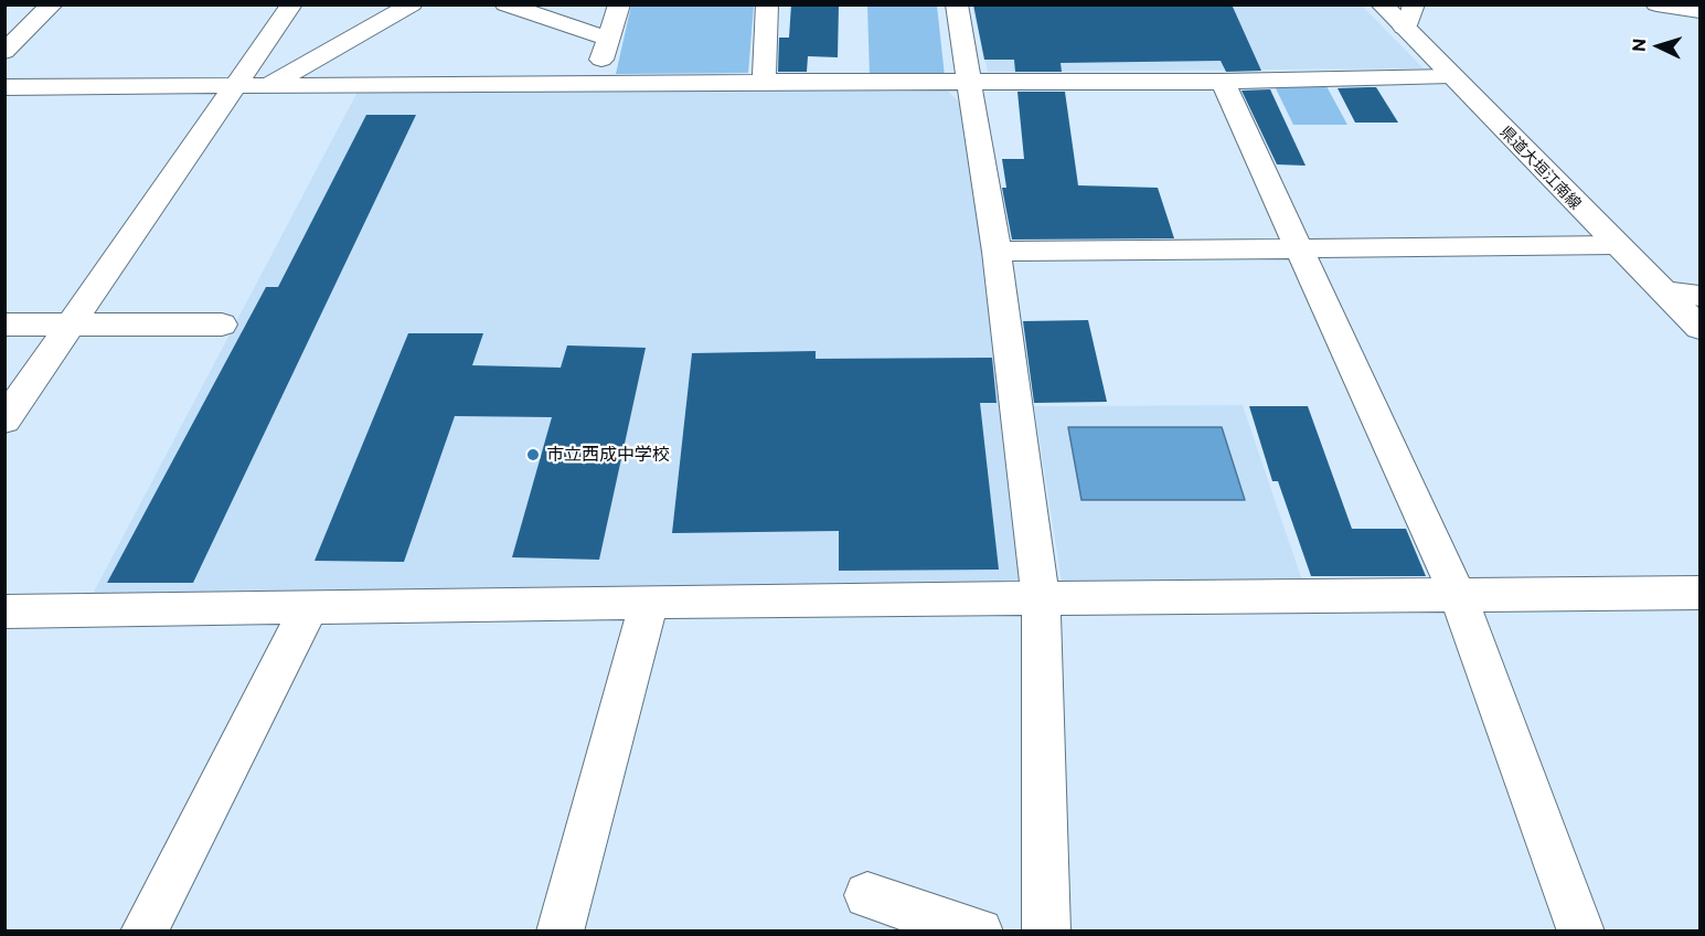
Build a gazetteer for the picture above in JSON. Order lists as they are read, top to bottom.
{
  "streets": {
    "main road": ["県道大垣江南線"]
  },
  "places": ["市立西成中学校"],
  "north": "left"
}
